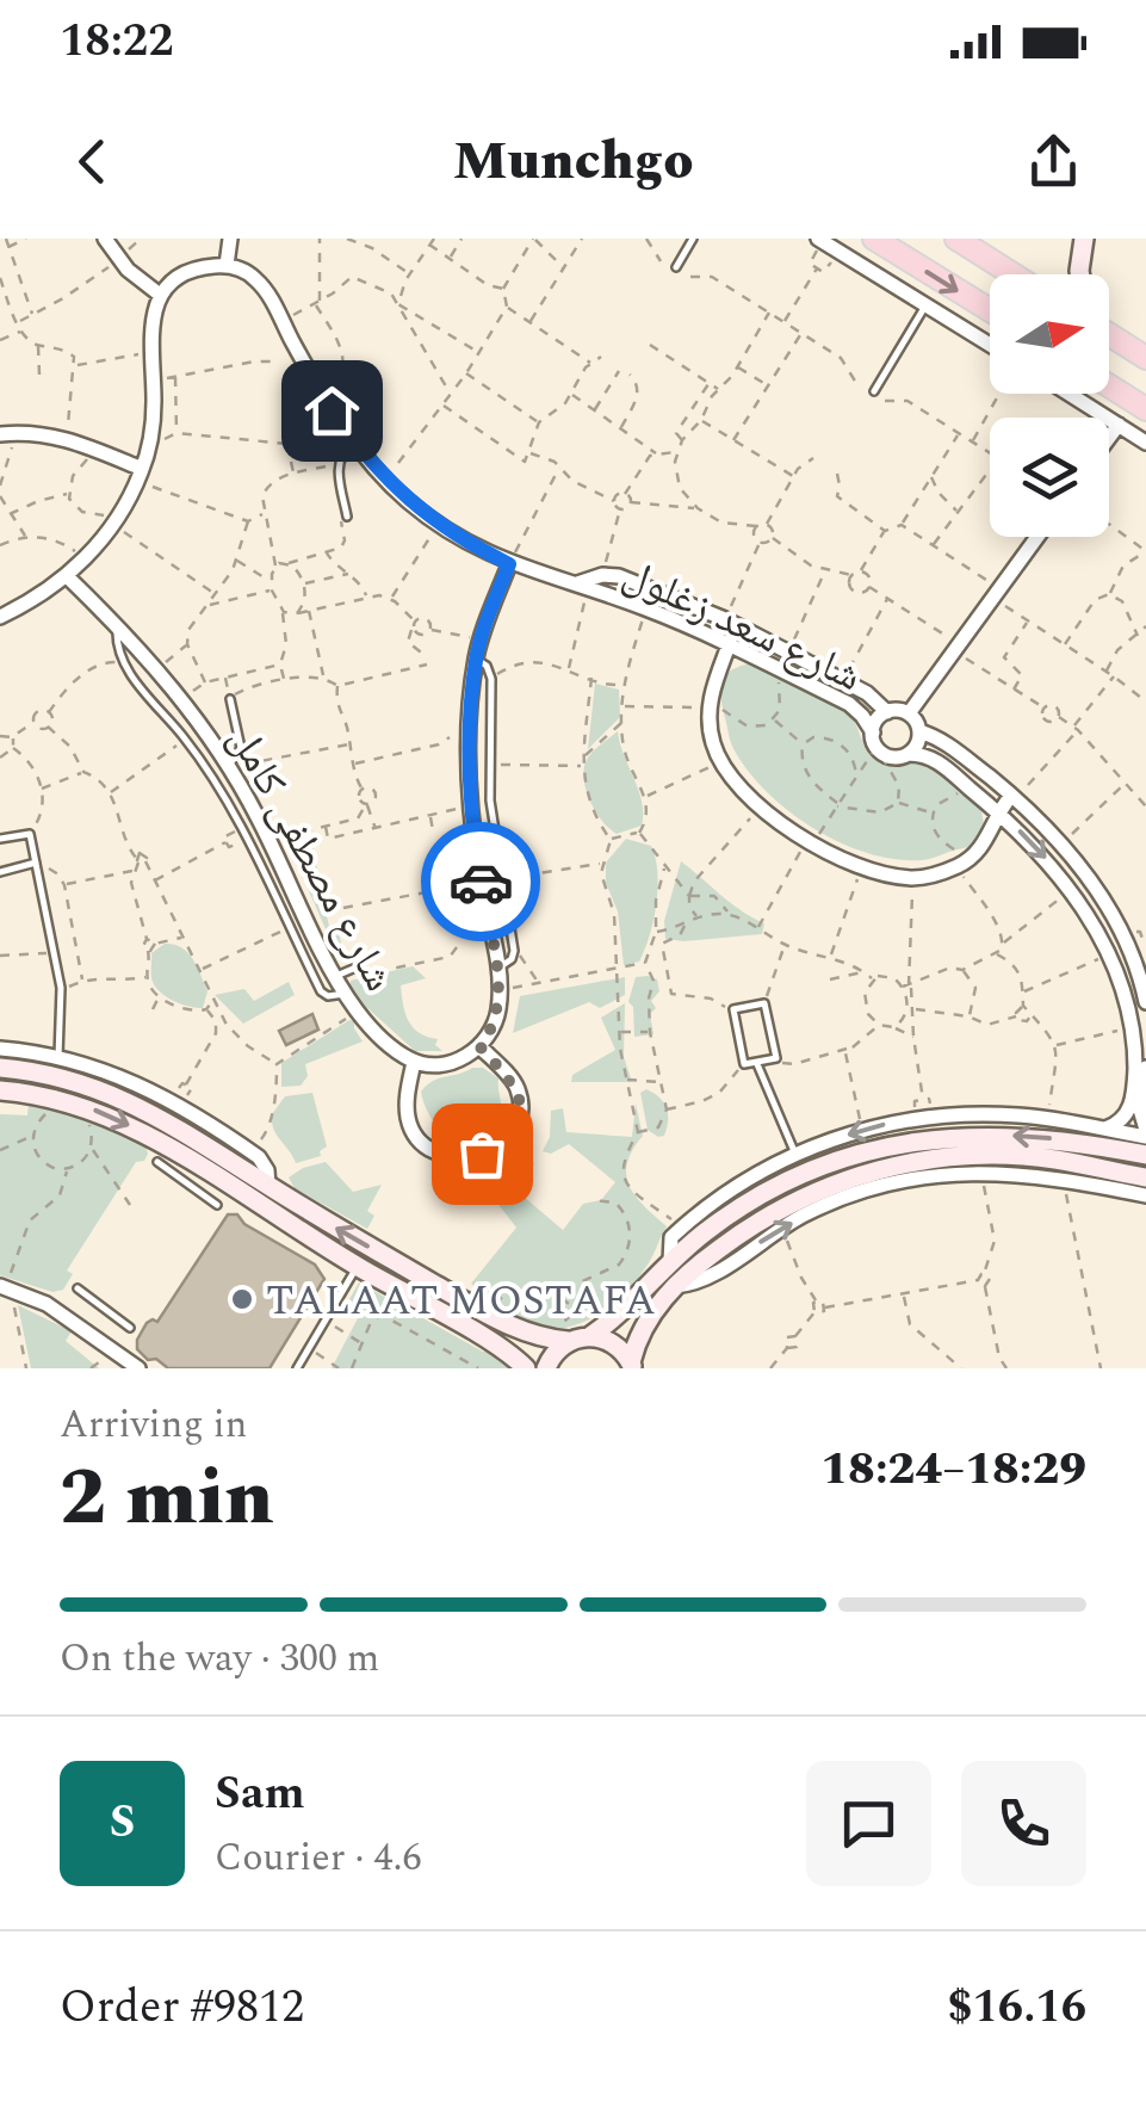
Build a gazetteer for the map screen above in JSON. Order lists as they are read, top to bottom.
{
  "streets": {
    "street": ["شارع سعد زغلول", "شارع مصطفى كامل"]
  },
  "places": ["TALAAT MOSTAFA"],
  "north": "right",
  "page": {
    "status": "18:22",
    "header": "Munchgo",
    "heading": ["2 min", "Arriving in", "18:24–18:29"],
    "panel": [
      "Sam",
      "Courier · 4.6",
      "Order #9812",
      "$16.16"
    ],
    "bar": "On the way · 300 m",
    "round": "S"
  }
}
